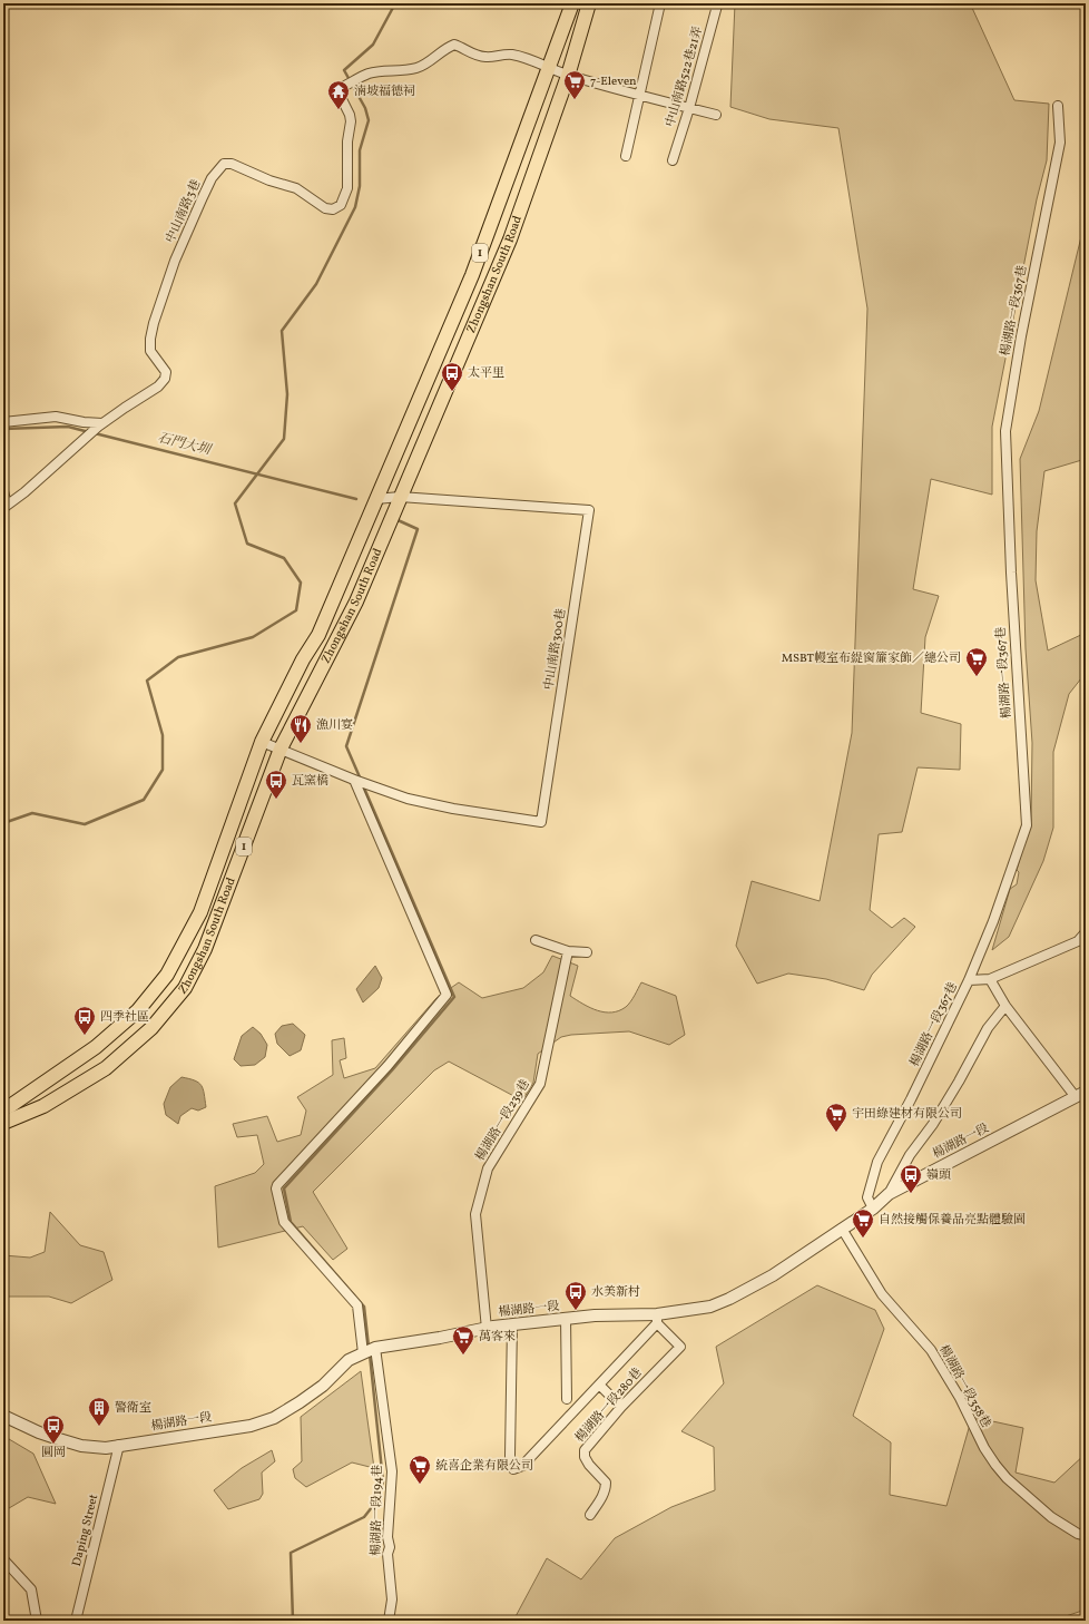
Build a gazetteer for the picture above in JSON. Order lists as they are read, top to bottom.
{
  "streets": {
    "main road": ["1", "Zhongshan South Road"],
    "street": [
      "中山南路522巷21弄",
      "中山南路3巷",
      "楊湖路一段367巷",
      "中山南路300巷",
      "楊湖路一段239巷",
      "楊湖路一段",
      "楊湖路一段358巷",
      "楊湖路一段280巷",
      "楊湖路一段194巷",
      "Daping Street"
    ]
  },
  "crossings": [
    ["中山南路3巷", "Zhongshan South Road"],
    ["Zhongshan South Road", "中山南路300巷"],
    ["楊湖路一段367巷", "楊湖路一段"],
    ["中山南路300巷", "楊湖路一段194巷"],
    ["楊湖路一段239巷", "楊湖路一段"],
    ["楊湖路一段", "楊湖路一段358巷"],
    ["楊湖路一段", "楊湖路一段280巷"],
    ["楊湖路一段", "楊湖路一段194巷"],
    ["楊湖路一段", "Daping Street"]
  ],
  "water": ["石門大圳"],
  "places": {
    "supermarket": [
      "7-Eleven",
      "MSBT幔室布緹窗簾家飾／總公司",
      "宇田綠建材有限公司",
      "自然接觸保養品亮點體驗園",
      "萬客來",
      "統喜企業有限公司"
    ],
    "temple": ["湳坡福德祠"],
    "bus stop": [
      "太平里",
      "瓦窯橋",
      "四季社區",
      "嶺頭",
      "水美新村",
      "圓岡"
    ],
    "restaurant": ["漁川宴"],
    "building": ["警衛室"]
  }
}
